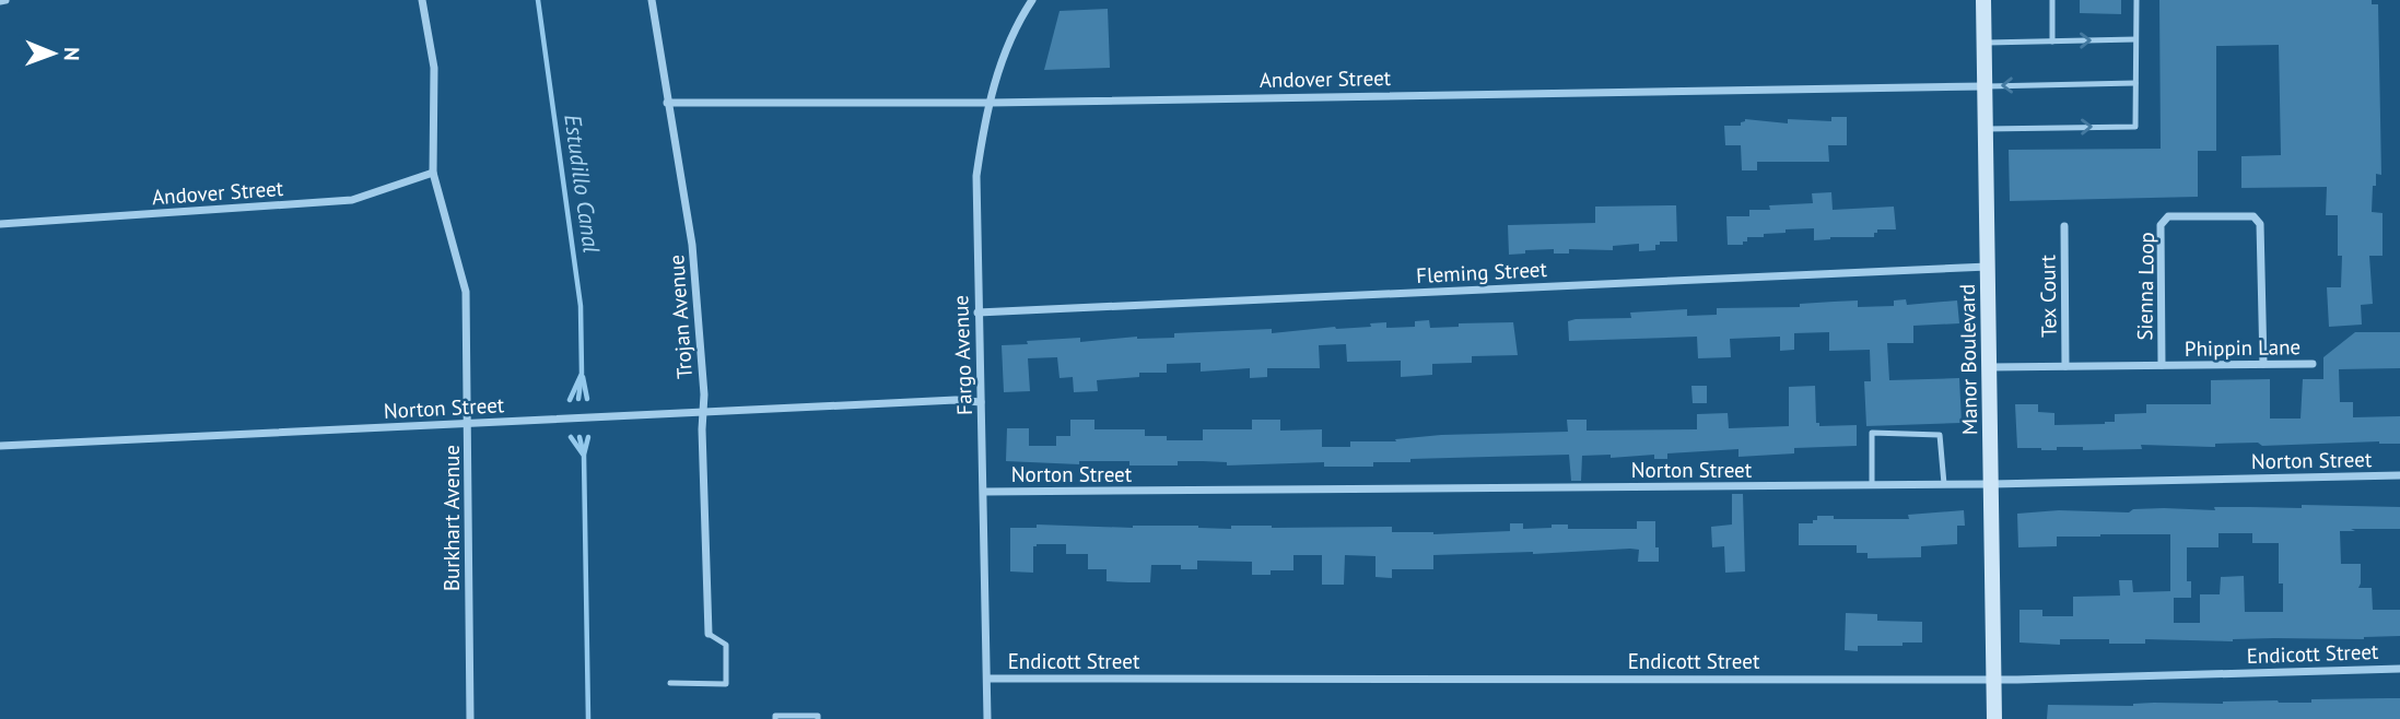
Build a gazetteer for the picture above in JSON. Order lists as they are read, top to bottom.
{
  "streets": {
    "street": [
      "Andover Street",
      "Fleming Street",
      "Sienna Loop",
      "Tex Court",
      "Trojan Avenue",
      "Phippin Lane",
      "Fargo Avenue",
      "Manor Boulevard",
      "Norton Street",
      "Burkhart Avenue",
      "Endicott Street"
    ]
  },
  "crossings": [
    ["Andover Street", "Trojan Avenue"],
    ["Andover Street", "Fargo Avenue"],
    ["Andover Street", "Manor Boulevard"],
    ["Andover Street", "Burkhart Avenue"],
    ["Fleming Street", "Fargo Avenue"],
    ["Fleming Street", "Manor Boulevard"],
    ["Sienna Loop", "Phippin Lane"],
    ["Tex Court", "Phippin Lane"],
    ["Trojan Avenue", "Norton Street"],
    ["Phippin Lane", "Manor Boulevard"],
    ["Fargo Avenue", "Norton Street"],
    ["Fargo Avenue", "Endicott Street"],
    ["Manor Boulevard", "Norton Street"],
    ["Manor Boulevard", "Endicott Street"],
    ["Norton Street", "Burkhart Avenue"]
  ],
  "water": ["Estudillo Canal"],
  "north": "right"
}
